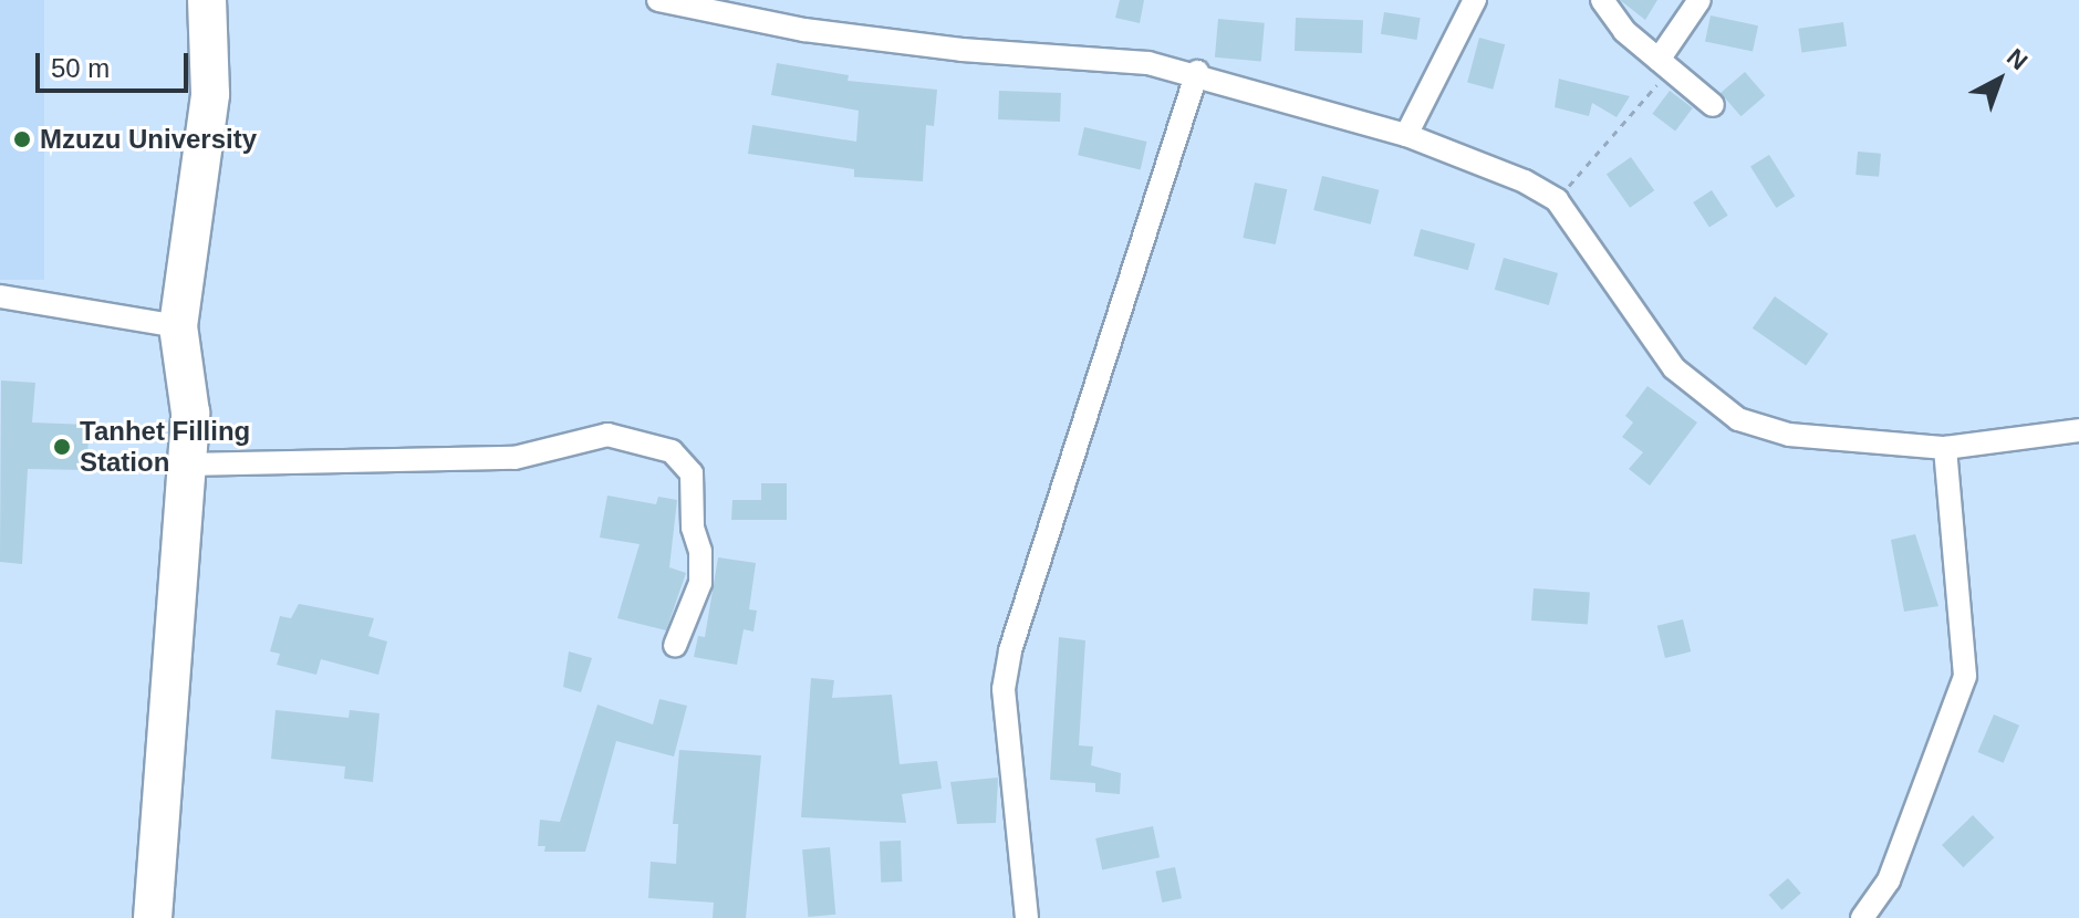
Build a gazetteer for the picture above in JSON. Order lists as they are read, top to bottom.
{
  "places": ["Mzuzu University", "Tanhet Filling Station"],
  "scale_bar": "50 m",
  "north": "top right"
}
